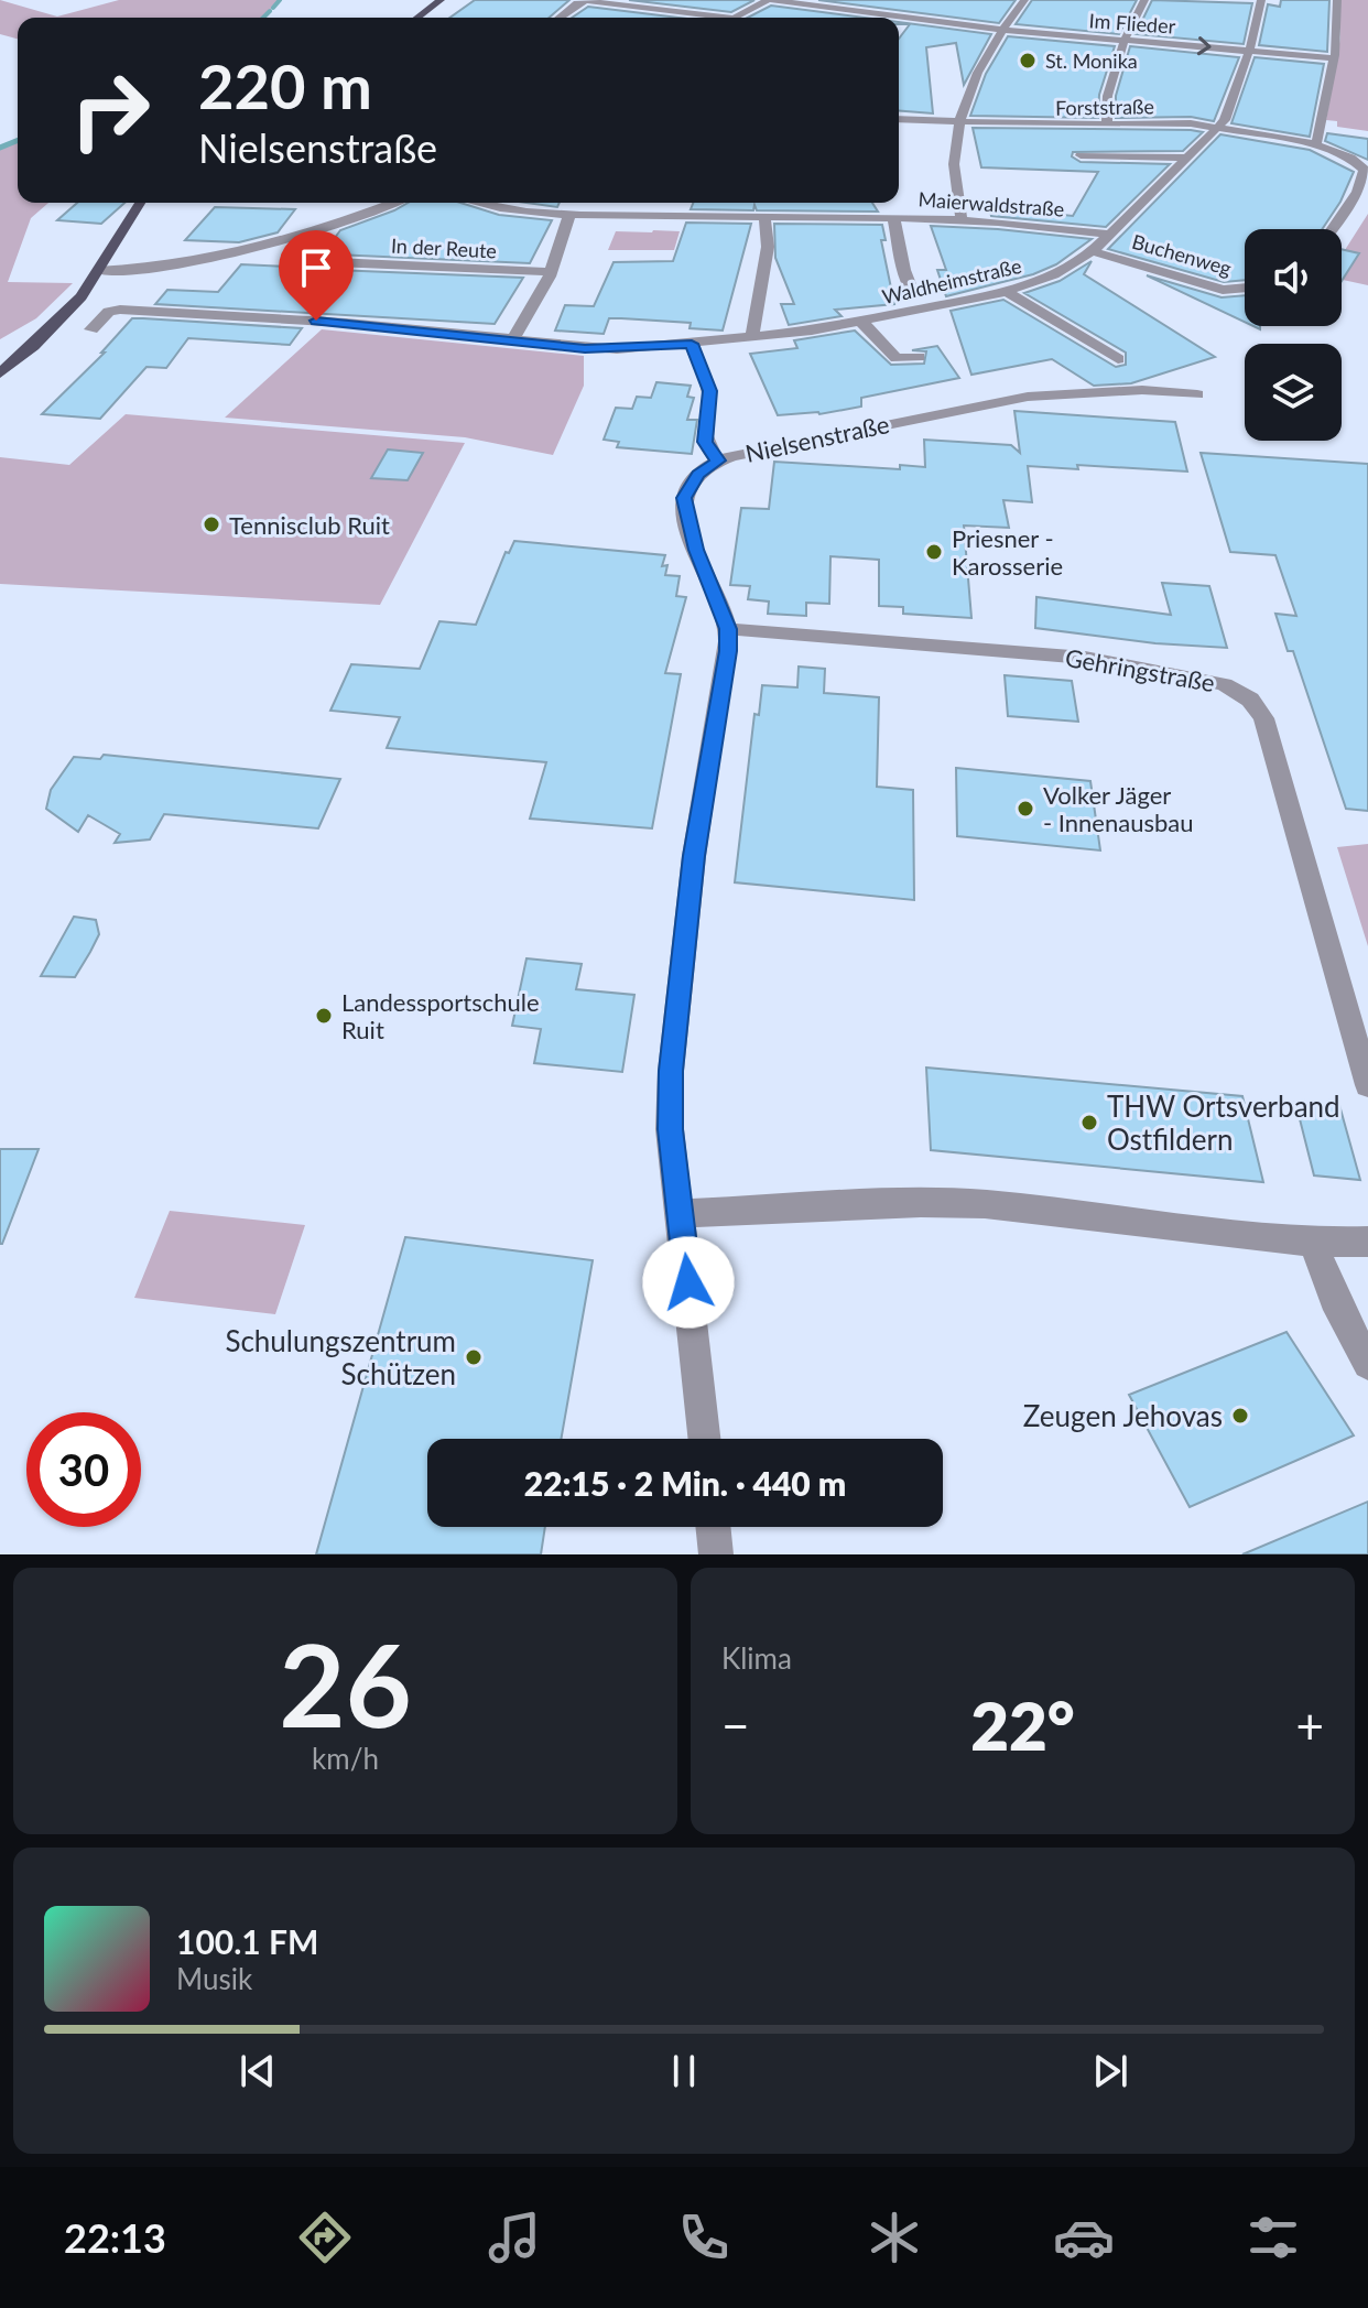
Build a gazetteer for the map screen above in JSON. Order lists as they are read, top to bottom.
{
  "streets": {
    "street": [
      "Im Flieder",
      "Forststraße",
      "Maierwaldstraße",
      "In der Reute",
      "Buchenweg",
      "Waldheimstraße",
      "Nielsenstraße",
      "Gehringstraße"
    ]
  },
  "crossings": [
    ["Forststraße", "Waldheimstraße"],
    ["Maierwaldstraße", "Waldheimstraße"],
    ["Buchenweg", "Waldheimstraße"],
    ["Nielsenstraße", "Gehringstraße"]
  ],
  "places": [
    "St. Monika",
    "Tennisclub Ruit",
    "Priesner - Karosserie",
    "Volker Jäger - Innenausbau",
    "Landessportschule Ruit",
    "THW Ortsverband Ostfildern",
    "Schulungszentrum Schützen",
    "Zeugen Jehovas"
  ],
  "page": {
    "turn": ["220 m", "Nielsenstraße"],
    "limit": "30",
    "trip": "22:15 · 2 Min. · 440 m",
    "tile": [
      ["26", "km/h"],
      "Klima"
    ],
    "heat": ["−", "22°", "+"],
    "song": ["100.1 FM", "Musik"],
    "tabs": "22:13"
  }
}
